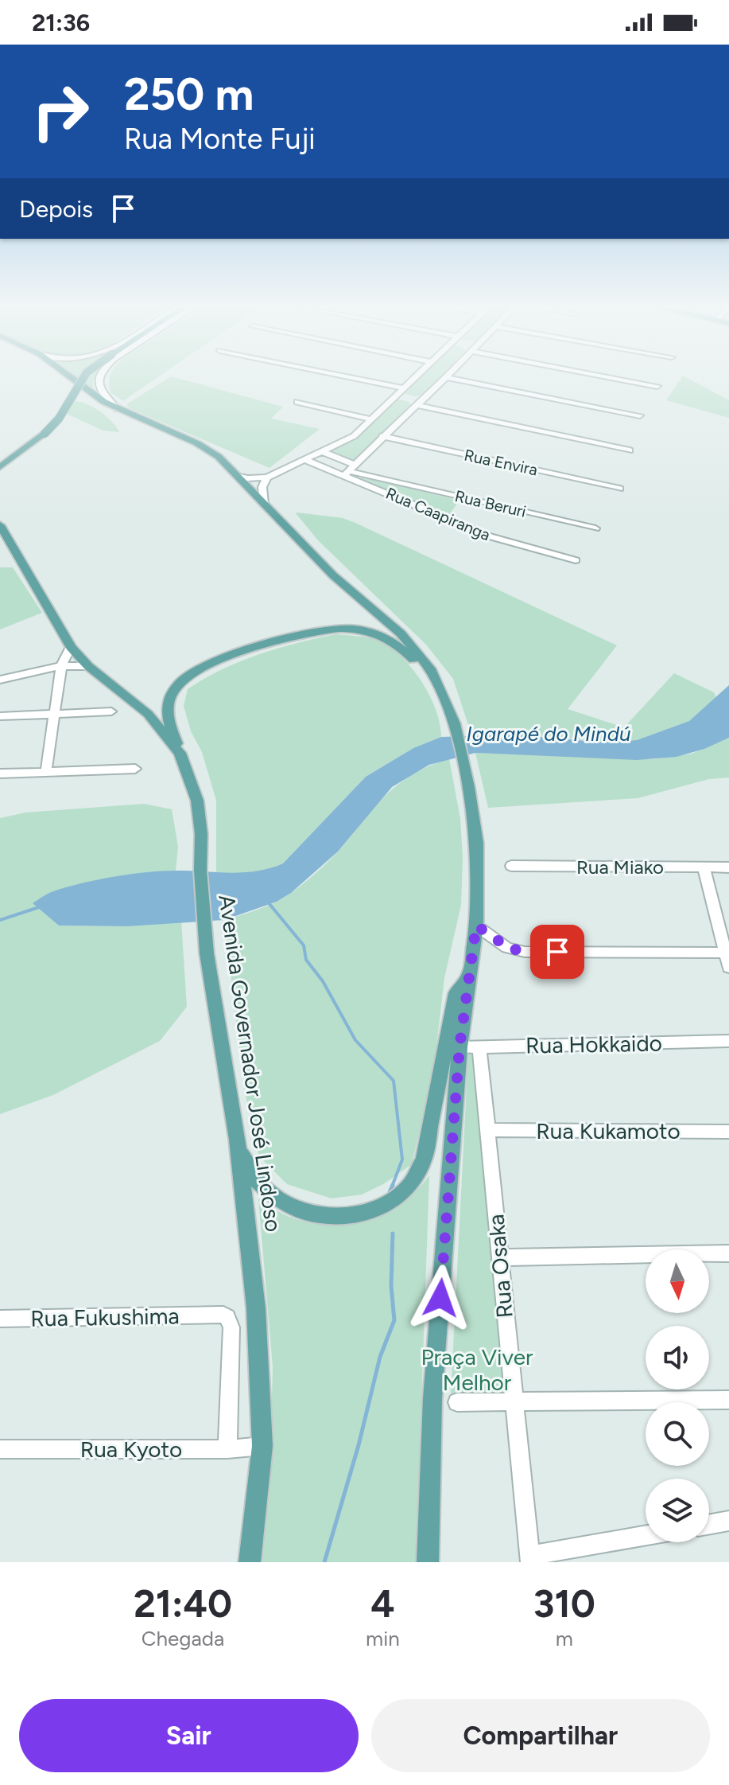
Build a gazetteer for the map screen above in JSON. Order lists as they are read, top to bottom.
{
  "streets": {
    "main road": ["Avenida Governador José Lindoso"],
    "street": [
      "Rua Envira",
      "Rua Beruri",
      "Rua Caapiranga",
      "Rua Miako",
      "Rua Hokkaido",
      "Rua Kukamoto",
      "Rua Osaka",
      "Rua Fukushima",
      "Rua Kyoto"
    ]
  },
  "crossings": [
    ["Rua Beruri", "Rua Caapiranga"],
    ["Rua Hokkaido", "Rua Osaka"],
    ["Avenida Governador José Lindoso", "Rua Kyoto"],
    ["Rua Kukamoto", "Rua Osaka"],
    ["Rua Fukushima", "Rua Kyoto"]
  ],
  "water": ["Igarapé do Mindú"],
  "parks": ["Praça Viver Melhor"],
  "north": "bottom",
  "page": {
    "status": "21:36",
    "turn": ["250 m", "Rua Monte Fuji"],
    "then": "Depois",
    "eta": [
      "21:40",
      "Chegada",
      "4",
      "min",
      "310",
      "m"
    ],
    "buttons": ["Sair", "Compartilhar"]
  }
}
